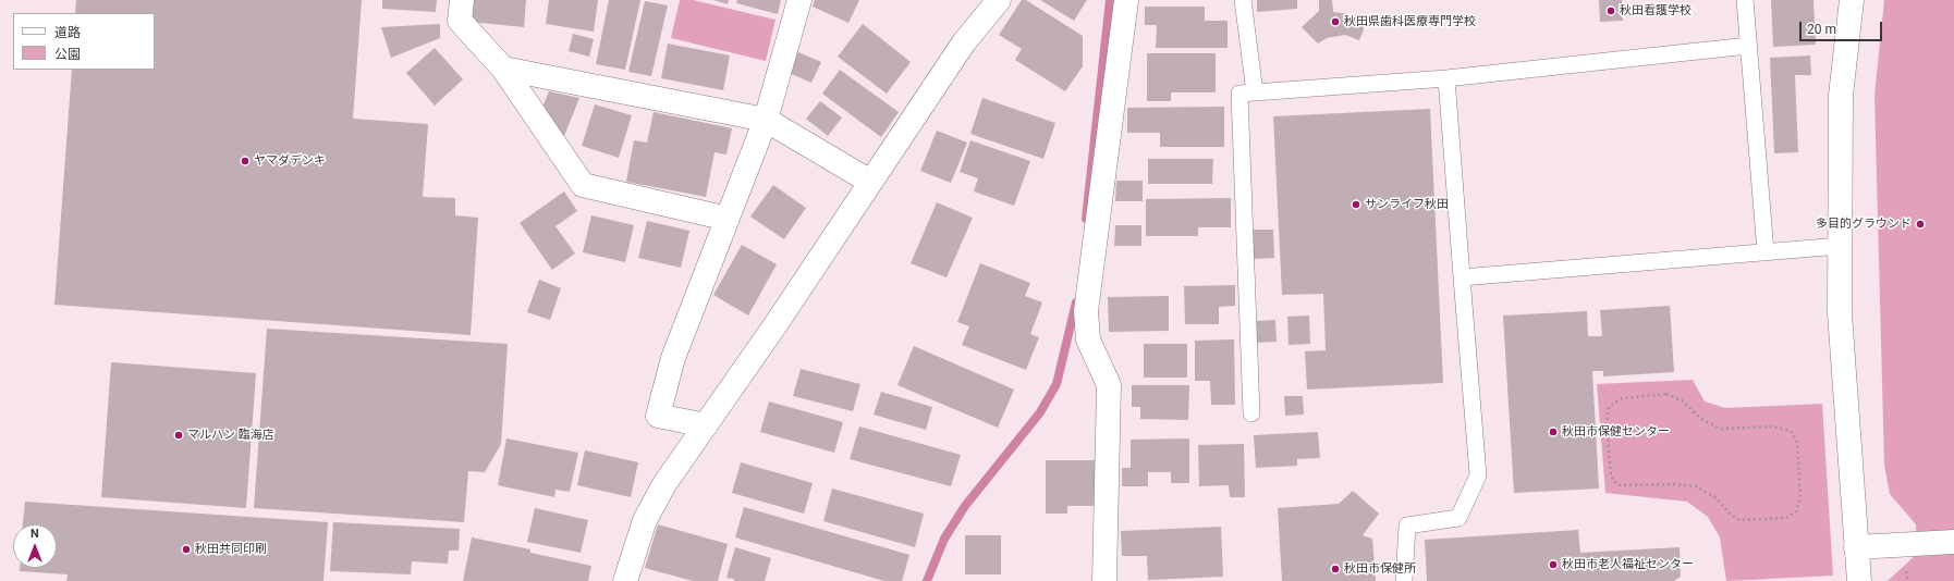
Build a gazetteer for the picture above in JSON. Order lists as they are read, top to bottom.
{
  "places": [
    "秋田看護学校",
    "秋田県歯科医療専門学校",
    "ヤマダデンキ",
    "サンライフ秋田",
    "多目的グラウンド",
    "秋田市保健センター",
    "マルハン 臨海店",
    "秋田共同印刷",
    "秋田市老人福祉センター",
    "秋田市保健所"
  ],
  "legend": ["道路", "公園"],
  "scale_bar": "20 m",
  "north": "top"
}
